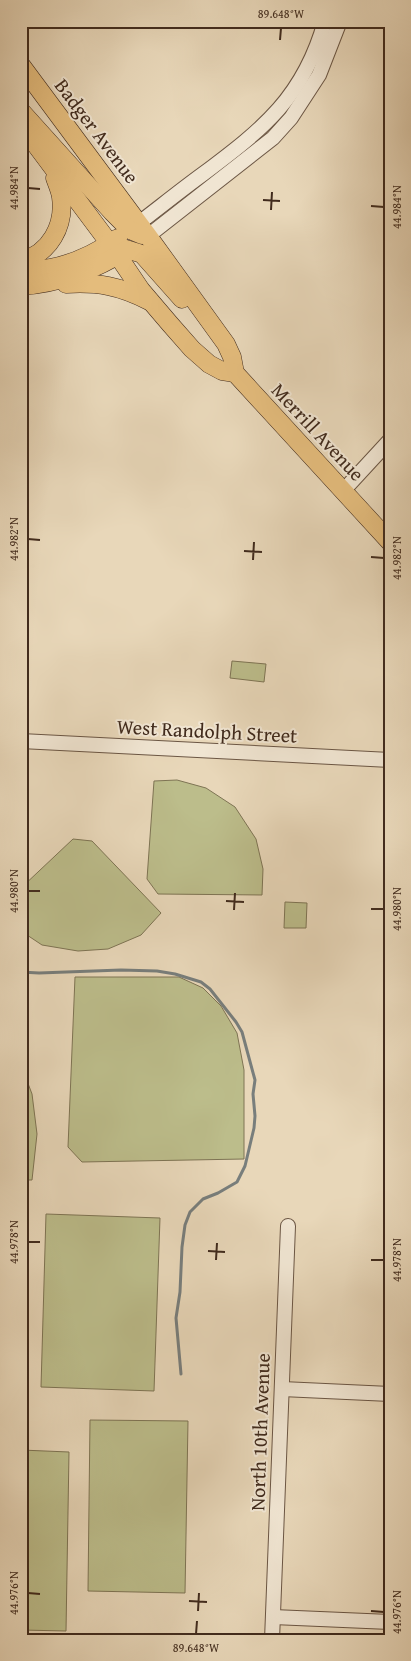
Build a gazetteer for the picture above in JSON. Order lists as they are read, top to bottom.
{
  "streets": {
    "main road": ["Badger Avenue", "Merrill Avenue"],
    "street": ["West Randolph Street", "North 10th Avenue"]
  },
  "crossings": [
    ["Badger Avenue", "Merrill Avenue"]
  ],
  "coordinates": [
    "89.648°W",
    "44.984°N",
    "44.982°N",
    "44.980°N",
    "44.978°N",
    "44.976°N"
  ]
}
